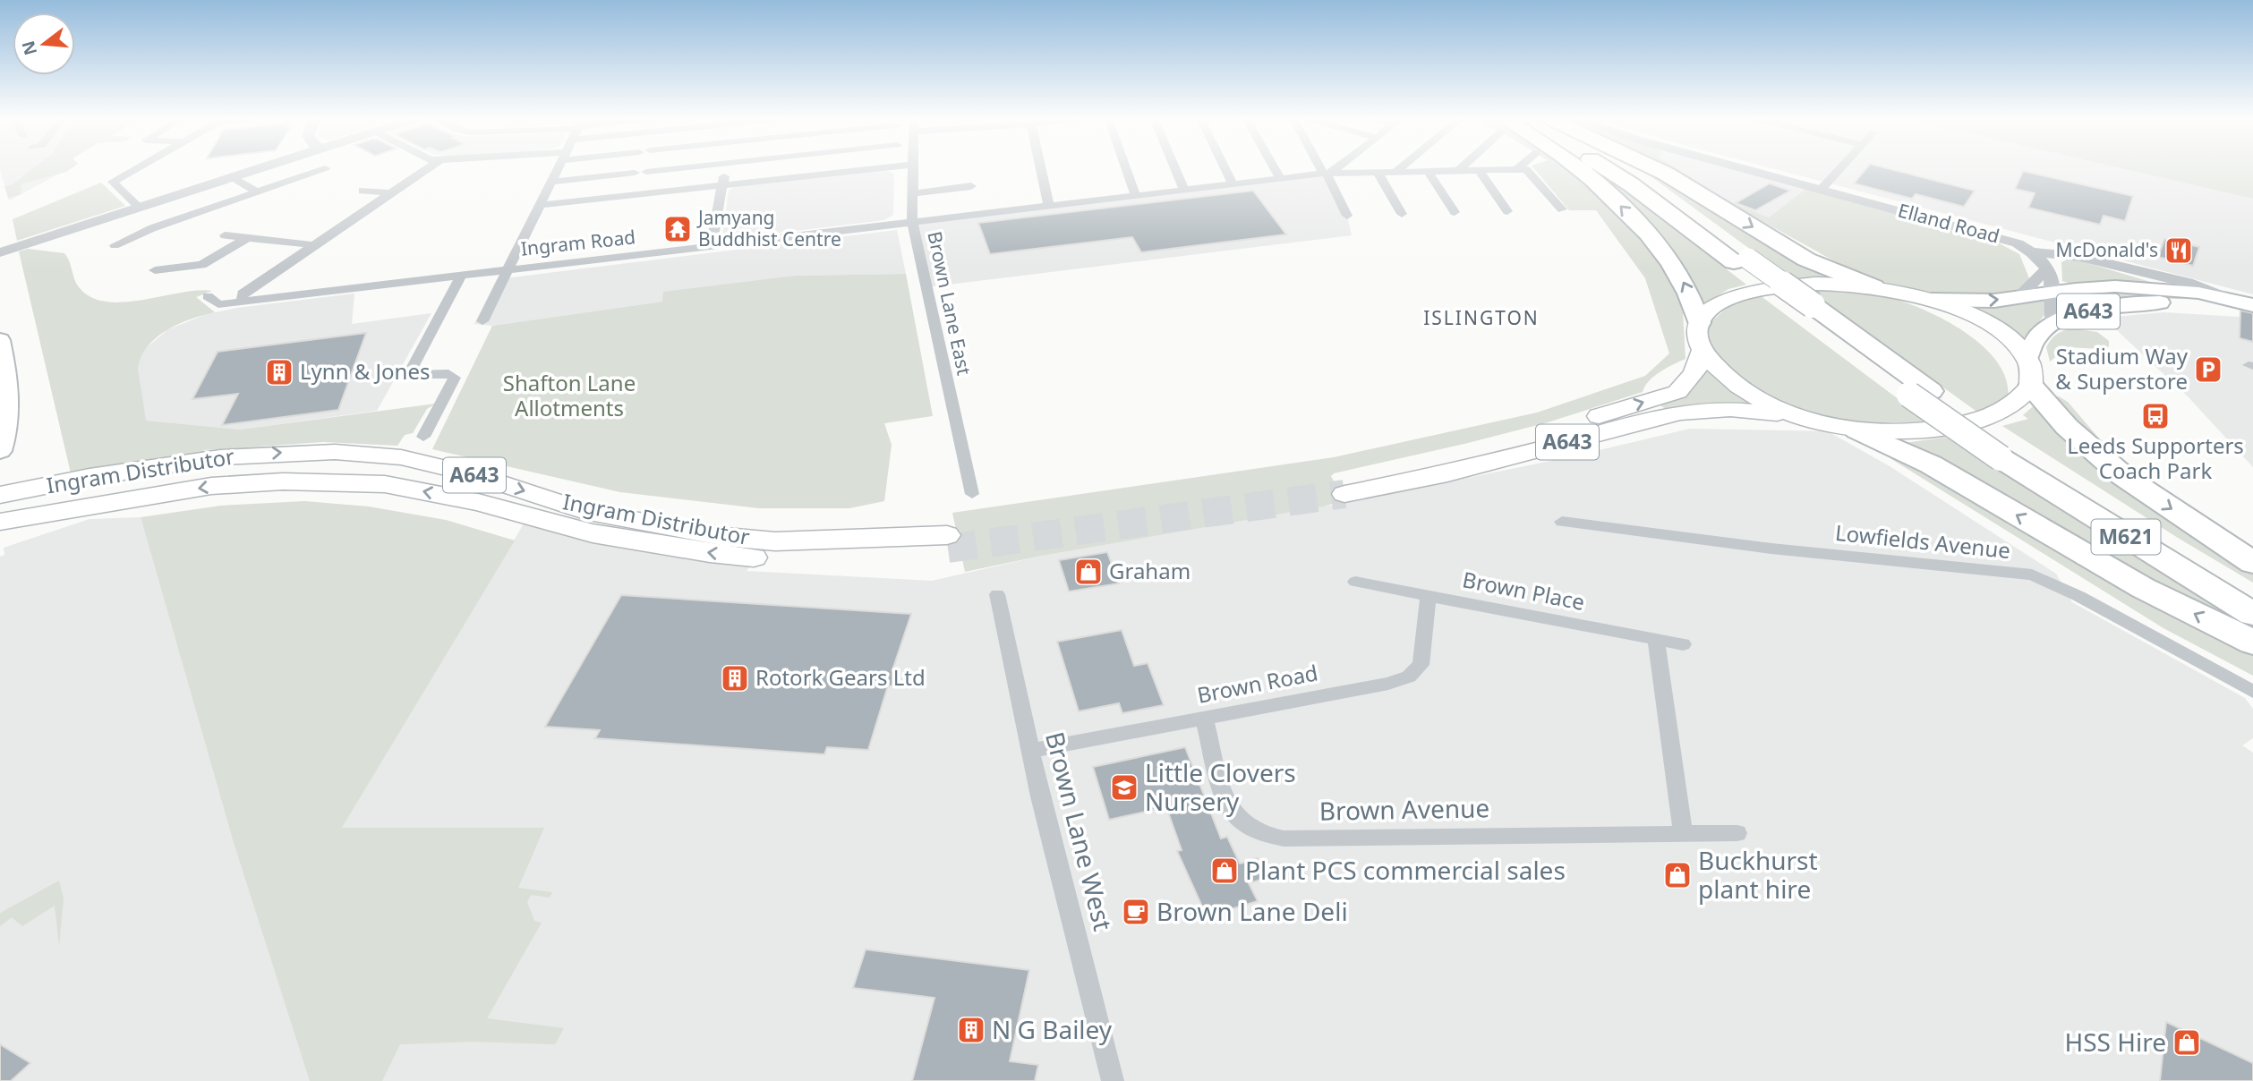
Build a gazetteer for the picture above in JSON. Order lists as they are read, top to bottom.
{
  "streets": {
    "highway": ["A643", "Ingram Distributor", "M621"],
    "main road": ["Elland Road"],
    "street": [
      "Ingram Road",
      "Brown Lane East",
      "Lowfields Avenue",
      "Brown Place",
      "Brown Road",
      "Brown Avenue",
      "Brown Lane West"
    ]
  },
  "crossings": [
    ["Elland Road", "A643"],
    ["Ingram Road", "Brown Lane East"],
    ["Brown Place", "Brown Road"],
    ["Brown Road", "Brown Avenue"],
    ["Brown Road", "Brown Lane West"]
  ],
  "districts": ["ISLINGTON"],
  "parks": ["Shafton Lane Allotments"],
  "places": {
    "temple": ["Jamyang Buddhist Centre"],
    "restaurant": ["McDonald's"],
    "parking": ["Stadium Way & Superstore"],
    "building": ["Lynn & Jones", "Rotork Gears Ltd", "N G Bailey"],
    "bus stop": ["Leeds Supporters Coach Park"],
    "shop": [
      "Graham",
      "Plant PCS commercial sales",
      "Buckhurst plant hire",
      "HSS Hire"
    ],
    "school or university": ["Little Clovers Nursery"],
    "cafe": ["Brown Lane Deli"]
  },
  "north": "left"
}
